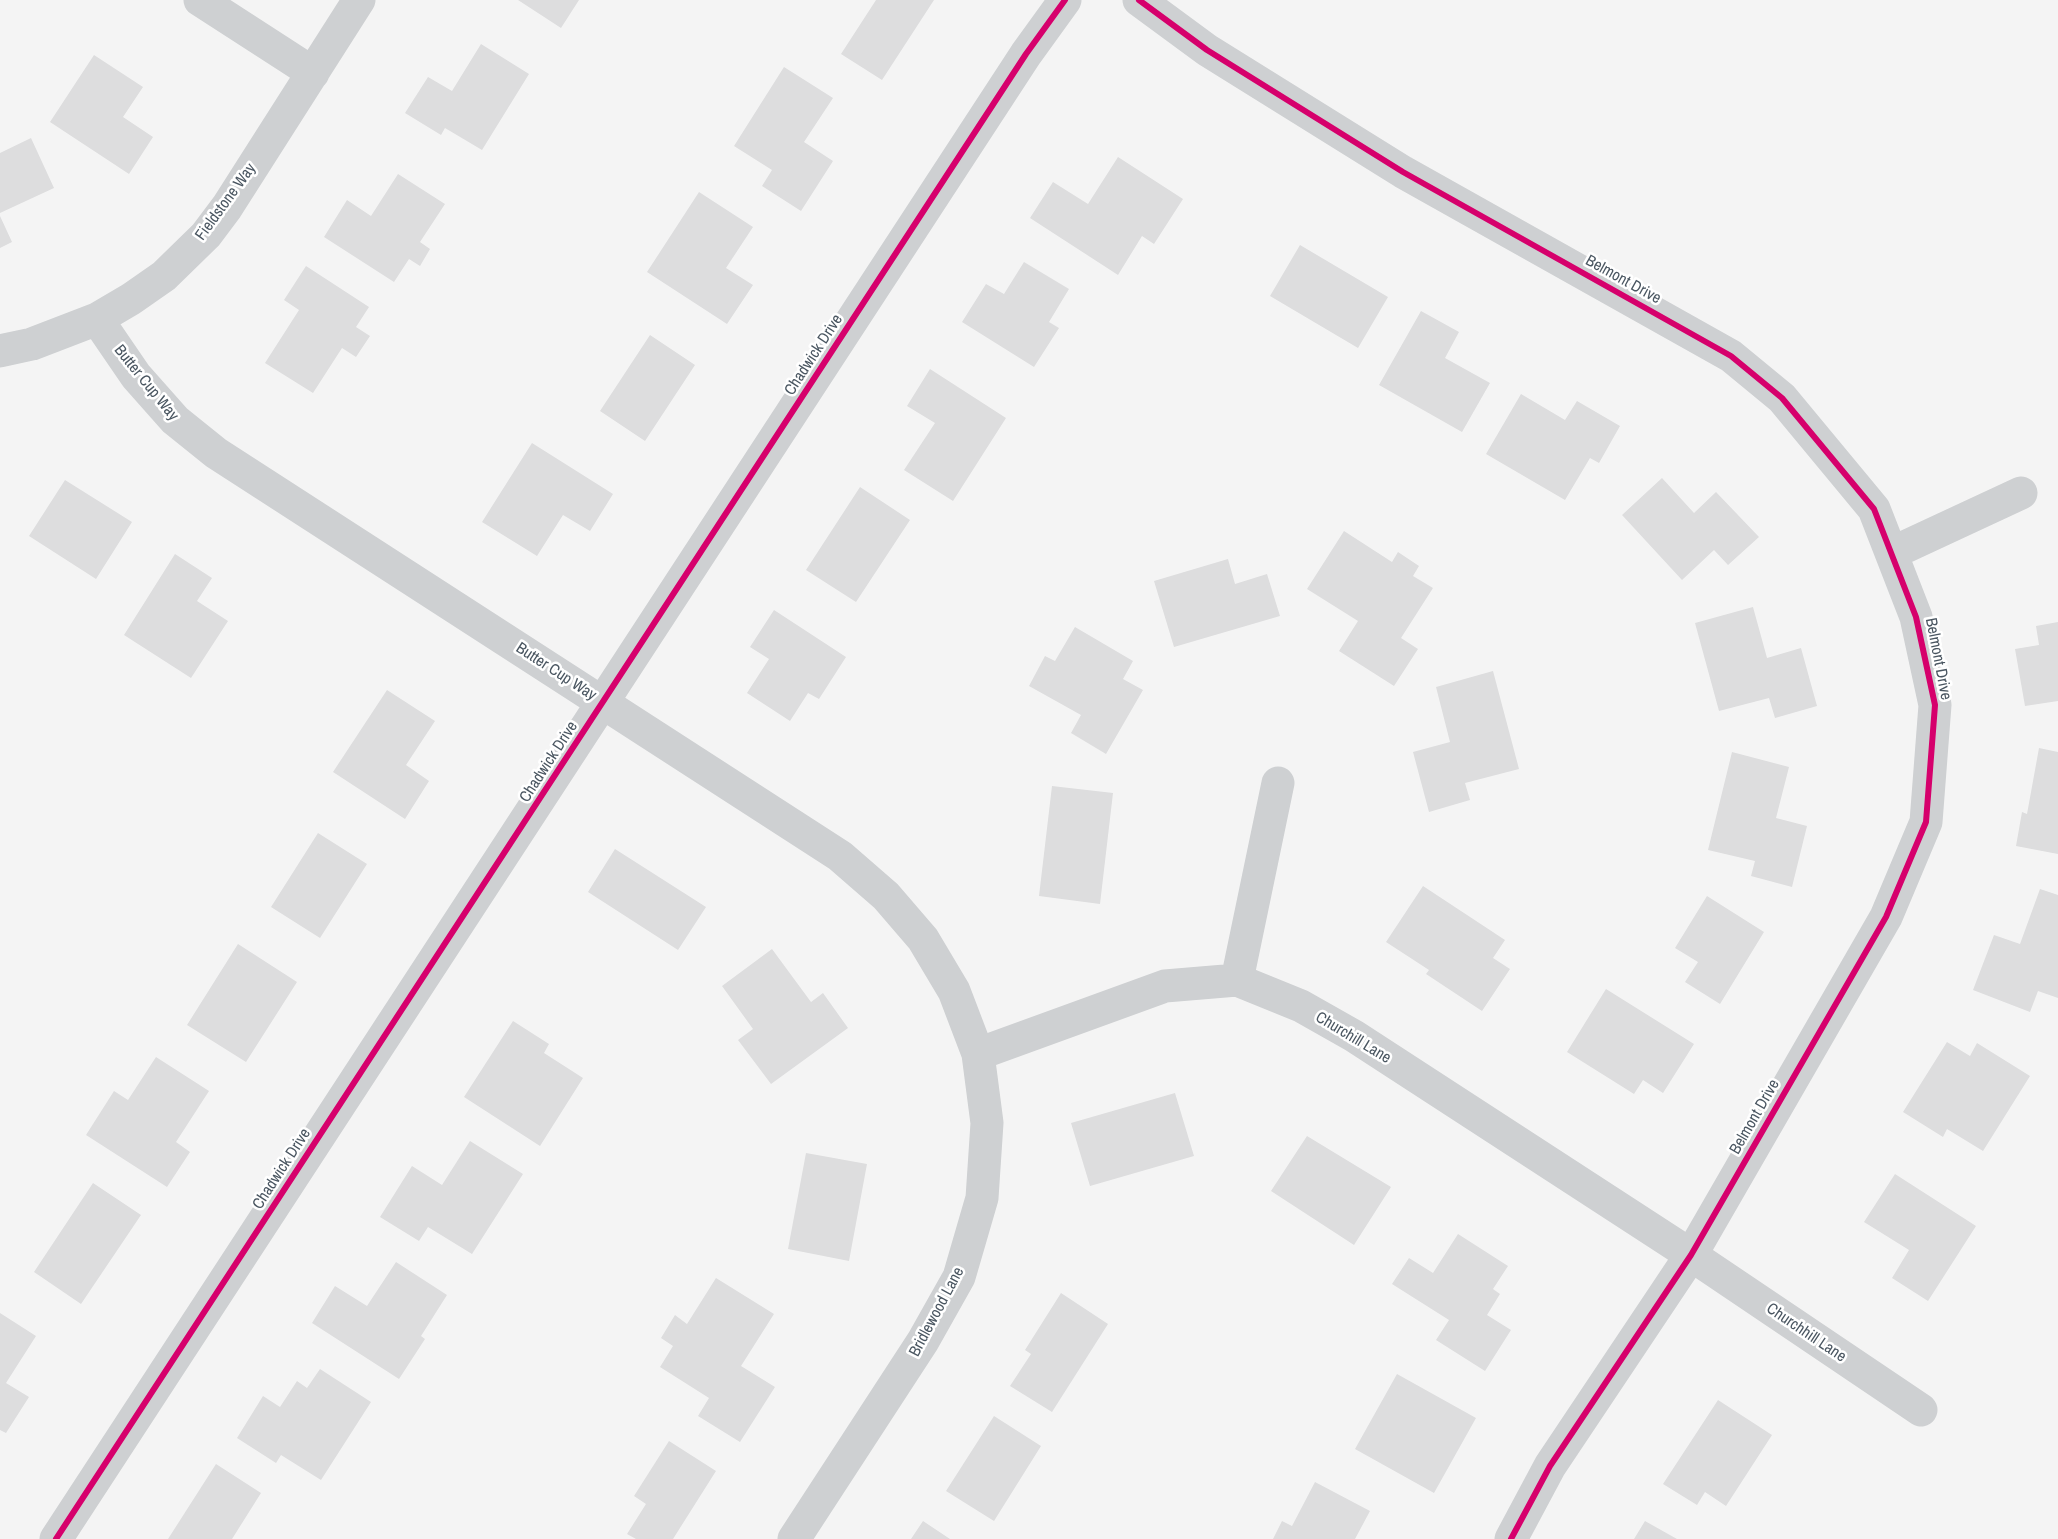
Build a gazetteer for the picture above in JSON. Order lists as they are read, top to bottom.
{
  "streets": {
    "street": [
      "Fieldstone Way",
      "Belmont Drive",
      "Chadwick Drive",
      "Butter Cup Way",
      "Churchill Lane",
      "Bridlewood Lane",
      "Churchhill Lane"
    ]
  },
  "crossings": [
    ["Fieldstone Way", "Butter Cup Way"],
    ["Belmont Drive", "Churchill Lane"],
    ["Belmont Drive", "Churchhill Lane"],
    ["Chadwick Drive", "Butter Cup Way"],
    ["Butter Cup Way", "Churchill Lane"],
    ["Butter Cup Way", "Bridlewood Lane"],
    ["Churchill Lane", "Bridlewood Lane"],
    ["Churchill Lane", "Churchhill Lane"]
  ]
}
